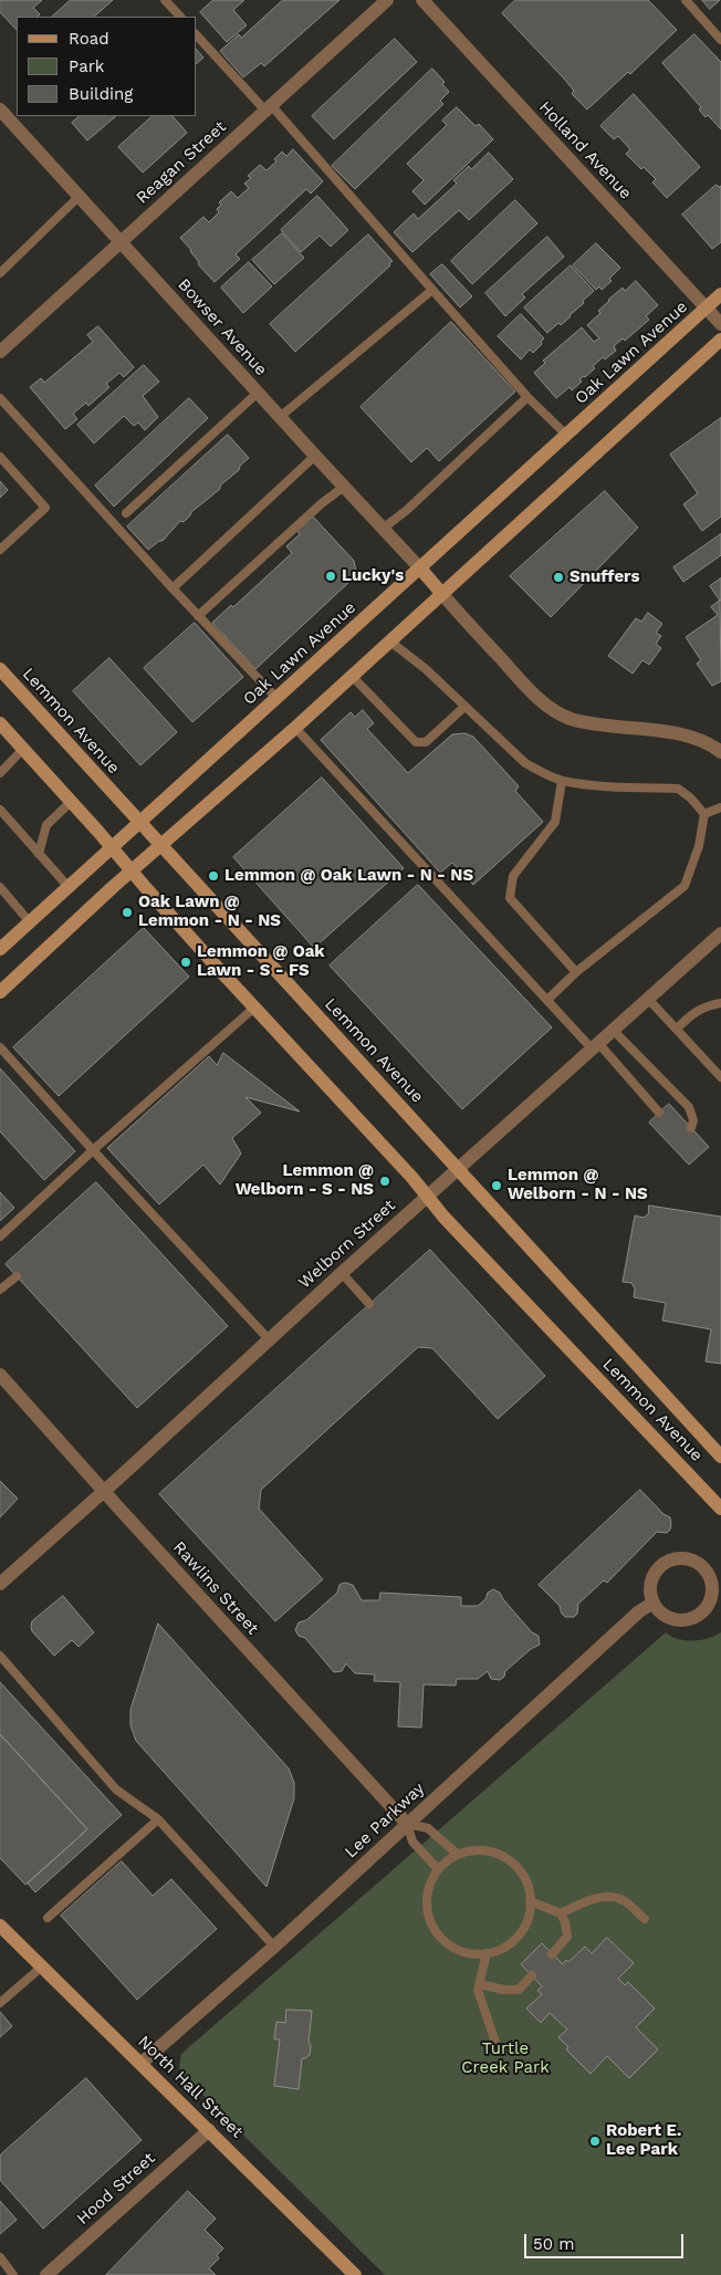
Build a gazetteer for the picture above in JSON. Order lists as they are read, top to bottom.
{
  "streets": {
    "main road": ["Oak Lawn Avenue", "Lemmon Avenue", "North Hall Street"],
    "street": [
      "Holland Avenue",
      "Reagan Street",
      "Bowser Avenue",
      "Welborn Street",
      "Rawlins Street",
      "Lee Parkway",
      "Hood Street"
    ]
  },
  "crossings": [
    ["Holland Avenue", "Oak Lawn Avenue"],
    ["Reagan Street", "Bowser Avenue"],
    ["Bowser Avenue", "Oak Lawn Avenue"],
    ["Oak Lawn Avenue", "Lemmon Avenue"],
    ["Lemmon Avenue", "Welborn Street"],
    ["Welborn Street", "Rawlins Street"],
    ["Rawlins Street", "Lee Parkway"],
    ["Lee Parkway", "North Hall Street"],
    ["North Hall Street", "Hood Street"]
  ],
  "parks": ["Turtle Creek Park"],
  "places": [
    "Lucky's",
    "Snuffers",
    "Lemmon @ Oak Lawn - N - NS",
    "Oak Lawn @ Lemmon - N - NS",
    "Lemmon @ Oak Lawn - S - FS",
    "Lemmon @ Welborn - S - NS",
    "Lemmon @ Welborn - N - NS",
    "Robert E. Lee Park"
  ],
  "legend": ["Road", "Park", "Building"],
  "scale_bar": "50 m"
}
